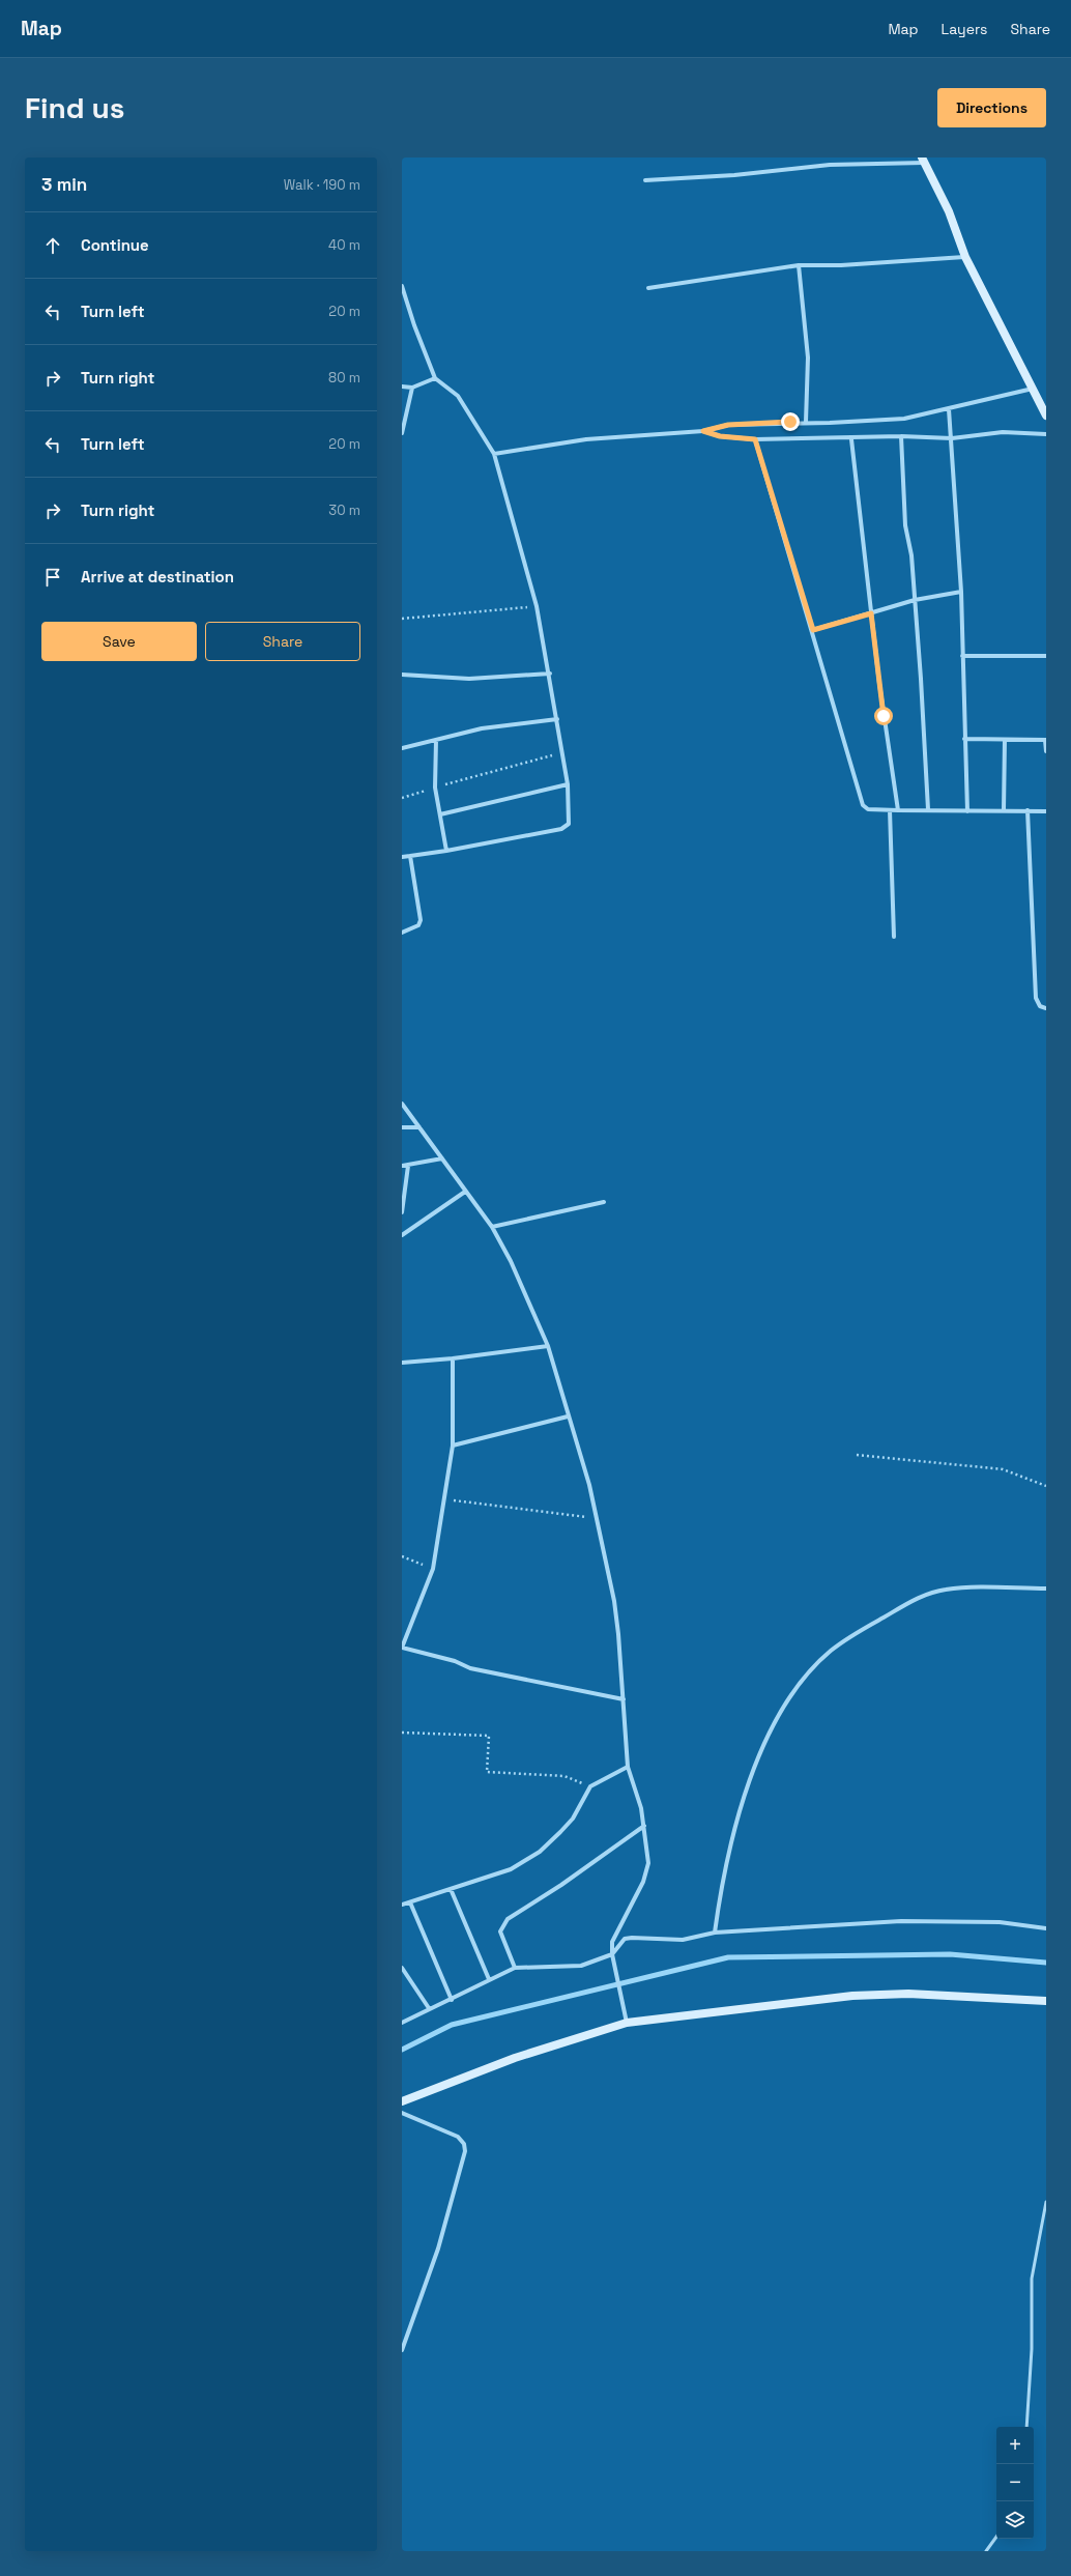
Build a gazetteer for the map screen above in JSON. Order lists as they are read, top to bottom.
{
  "page": {
    "header": "Map",
    "nav": ["Map", "Layers", "Share"],
    "buttons": [
      "Directions",
      ["Save", "Share"]
    ],
    "title": "Find us",
    "heading": ["3 min", "Walk · 190 m"],
    "list": [
      ["Continue", "40 m"],
      ["Turn left", "20 m"],
      ["Turn right", "80 m"],
      ["Turn left", "20 m"],
      ["Turn right", "30 m"],
      "Arrive at destination"
    ],
    "map_buttons": ["+", "−"]
  }
}
